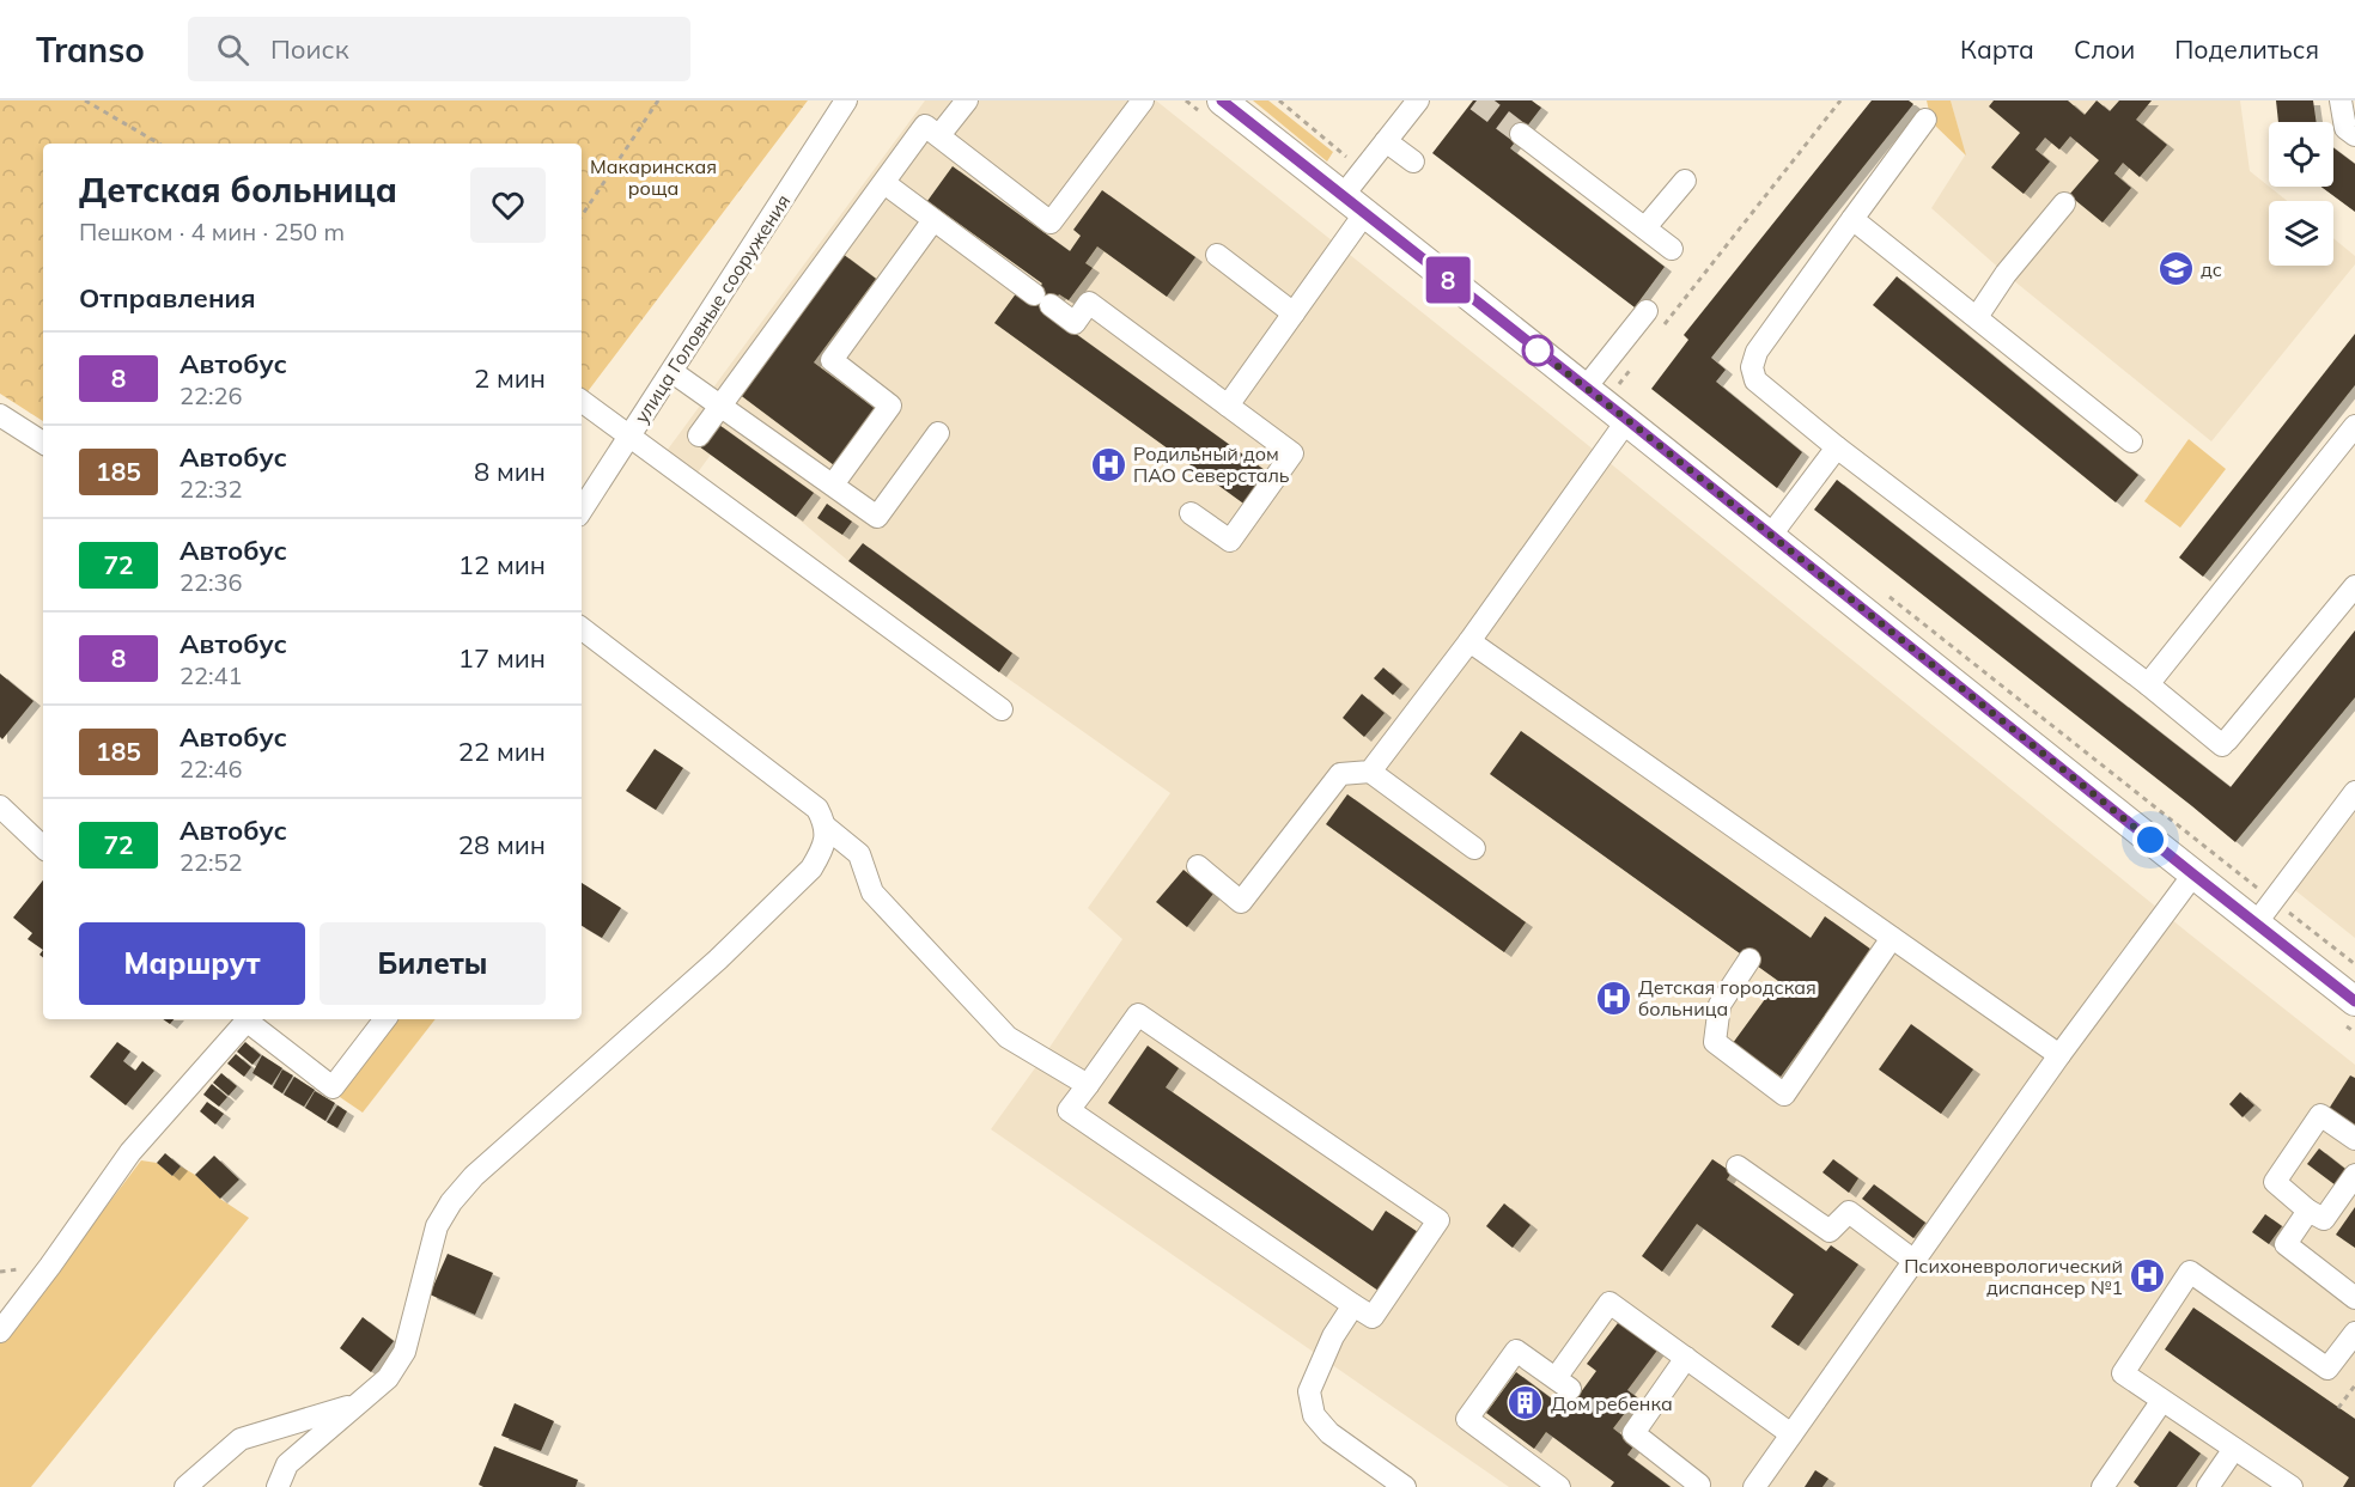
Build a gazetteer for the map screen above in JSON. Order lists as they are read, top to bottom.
{
  "streets": {
    "street": ["улица Головные сооружения"]
  },
  "parks": ["Макаринская роща"],
  "places": {
    "school or university": ["дс"],
    "hospital": ["Родильный дом ПАО Северсталь", "Детская городская больница", "Психоневрологический диспансер №1"],
    "building": ["Дом ребенка"]
  },
  "lines": ["bus line 8"],
  "page": {
    "header": "Transo",
    "search": "Поиск",
    "nav": ["Карта", "Слои", "Поделиться"],
    "on_map": "8",
    "heading": [
      ["Детская больница", "Пешком · 4 мин · 250 m"],
      "Отправления"
    ],
    "list": [
      {
        "mark": "8",
        "name": "Автобус",
        "note": "22:26",
        "value": "2 мин"
      },
      {
        "mark": "185",
        "name": "Автобус",
        "note": "22:32",
        "value": "8 мин"
      },
      {
        "mark": "72",
        "name": "Автобус",
        "note": "22:36",
        "value": "12 мин"
      },
      {
        "mark": "8",
        "name": "Автобус",
        "note": "22:41",
        "value": "17 мин"
      },
      {
        "mark": "185",
        "name": "Автобус",
        "note": "22:46",
        "value": "22 мин"
      },
      {
        "mark": "72",
        "name": "Автобус",
        "note": "22:52",
        "value": "28 мин"
      }
    ],
    "buttons": ["Маршрут", "Билеты"]
  }
}
